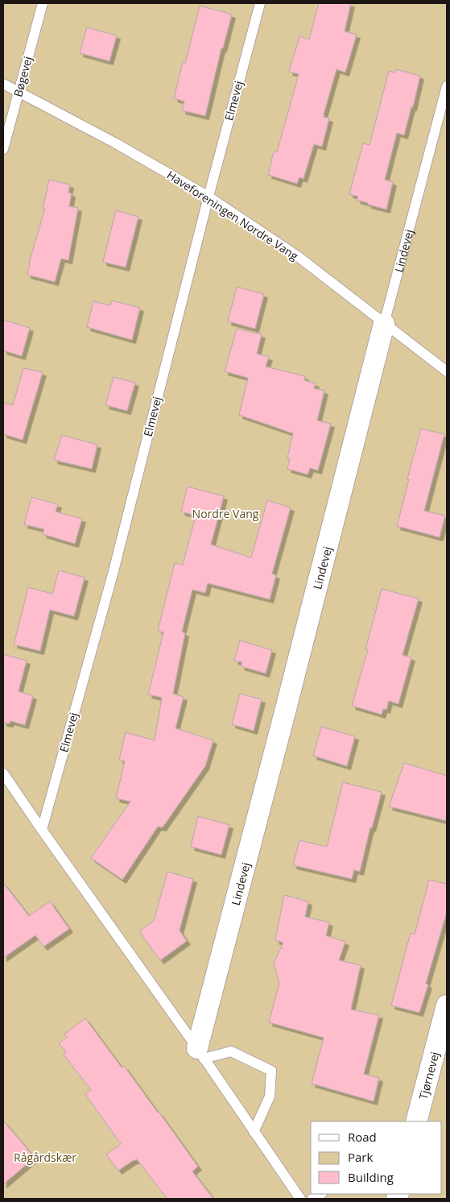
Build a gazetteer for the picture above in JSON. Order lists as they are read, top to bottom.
{
  "streets": {
    "street": ["Lindevej", "Tjørnevej"],
    "lane": ["Bøgevej", "Elmevej", "Haveforeningen Nordre Vang"]
  },
  "crossings": [
    ["Bøgevej", "Haveforeningen Nordre Vang"],
    ["Elmevej", "Haveforeningen Nordre Vang"],
    ["Haveforeningen Nordre Vang", "Lindevej"]
  ],
  "parks": ["Nordre Vang", "Rågårdskær"],
  "legend": ["Road", "Park", "Building"]
}
